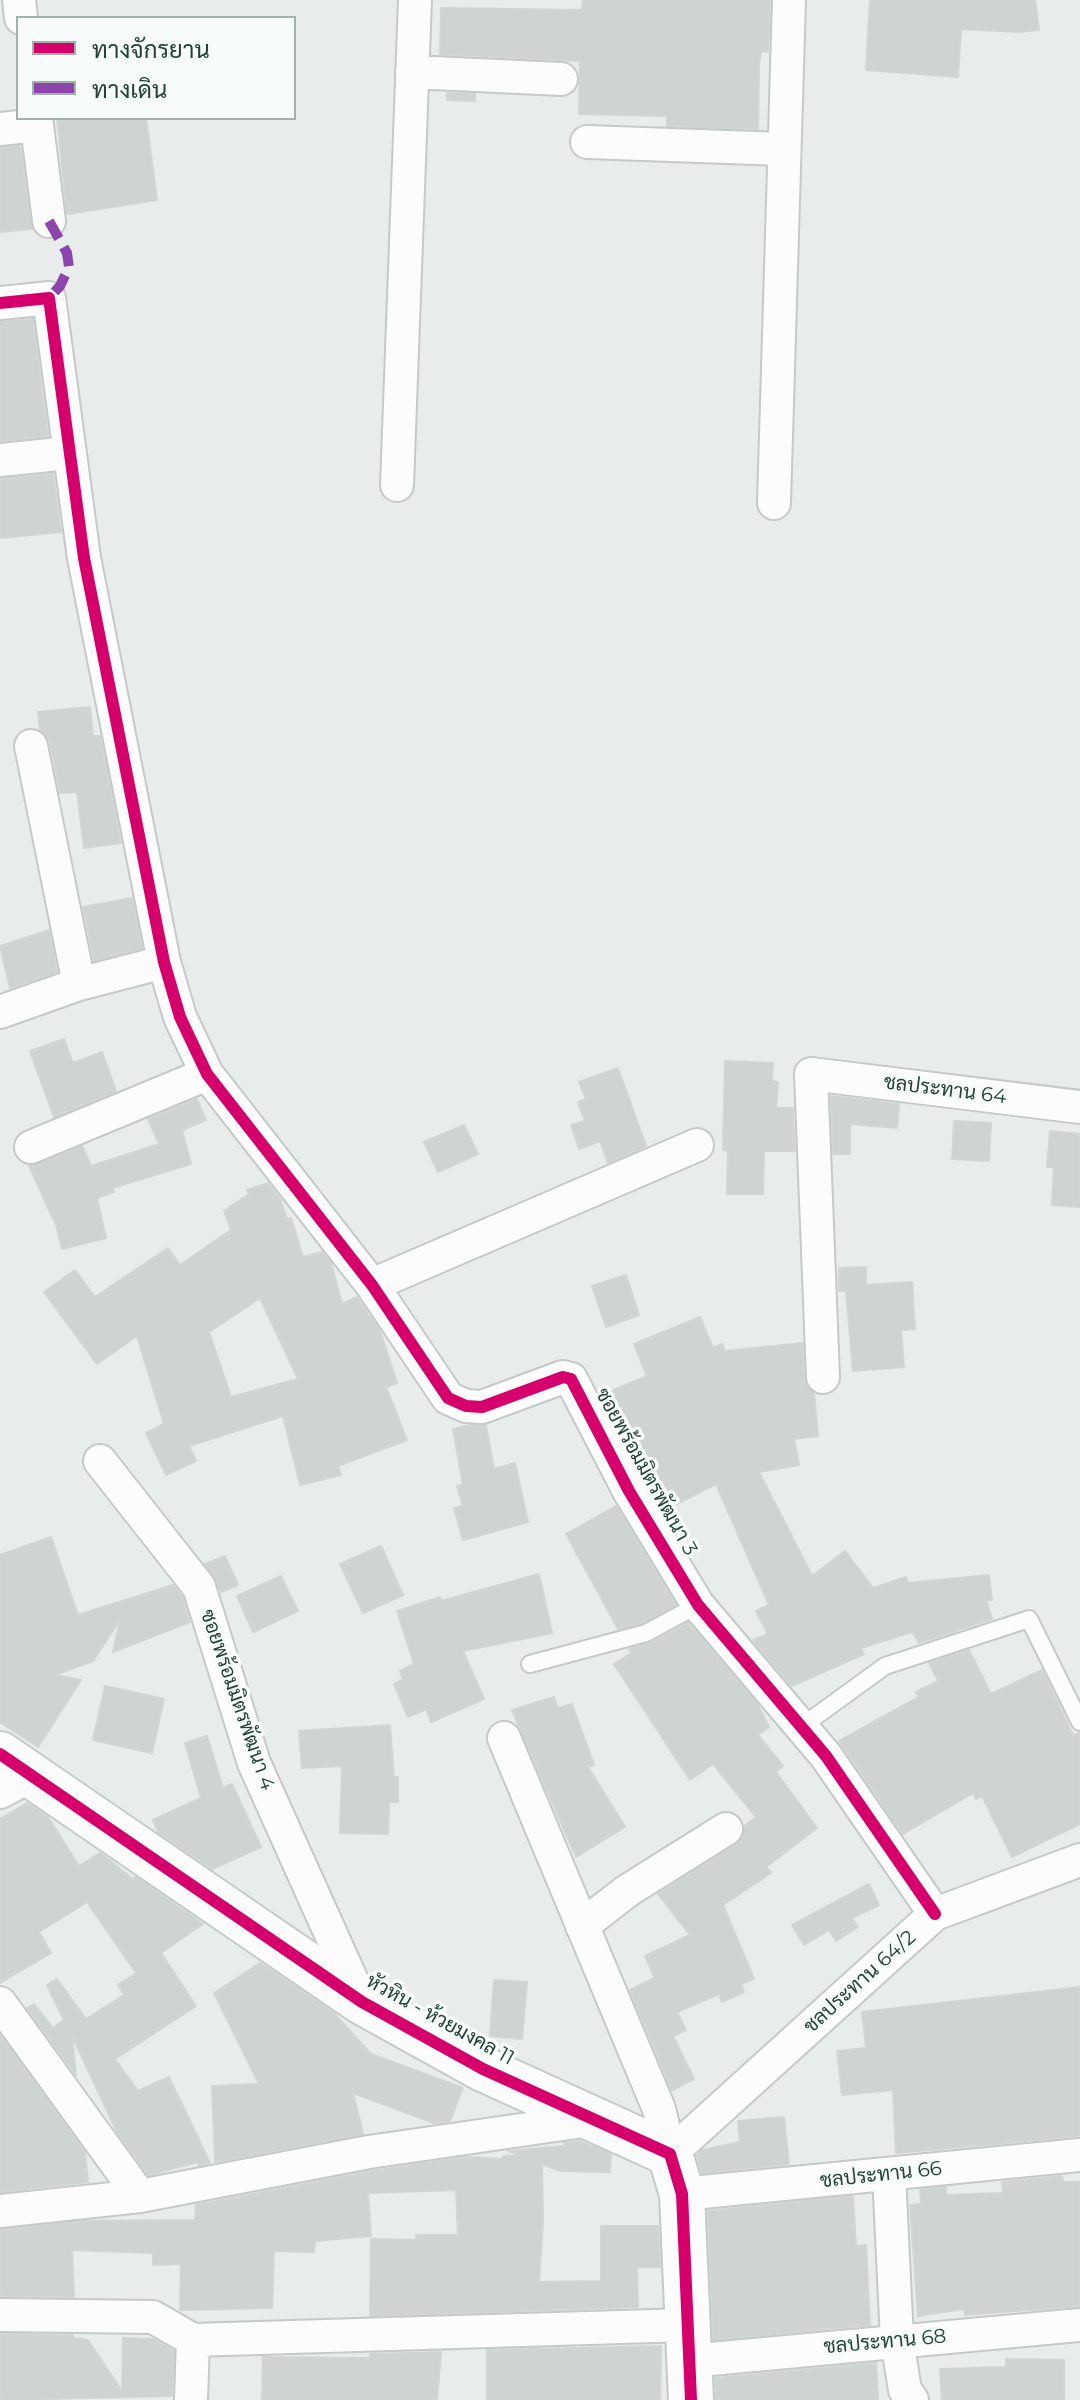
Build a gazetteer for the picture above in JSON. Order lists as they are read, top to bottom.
{
  "streets": {
    "street": [
      "ชลประทาน 64",
      "ซอยพร้อมมิตรพัฒนา 3",
      "ซอยพร้อมมิตรพัฒนา 4",
      "ชลประทาน 64/2",
      "หัวหิน - ห้วยมงคล 11",
      "ชลประทาน 66",
      "ชลประทาน 68"
    ]
  },
  "crossings": [
    ["ซอยพร้อมมิตรพัฒนา 3", "ชลประทาน 64/2"],
    ["ซอยพร้อมมิตรพัฒนา 4", "หัวหิน - ห้วยมงคล 11"],
    ["ชลประทาน 64/2", "หัวหิน - ห้วยมงคล 11"],
    ["ชลประทาน 64/2", "ชลประทาน 66"],
    ["หัวหิน - ห้วยมงคล 11", "ชลประทาน 66"]
  ],
  "legend": ["ทางจักรยาน", "ทางเดิน"]
}
